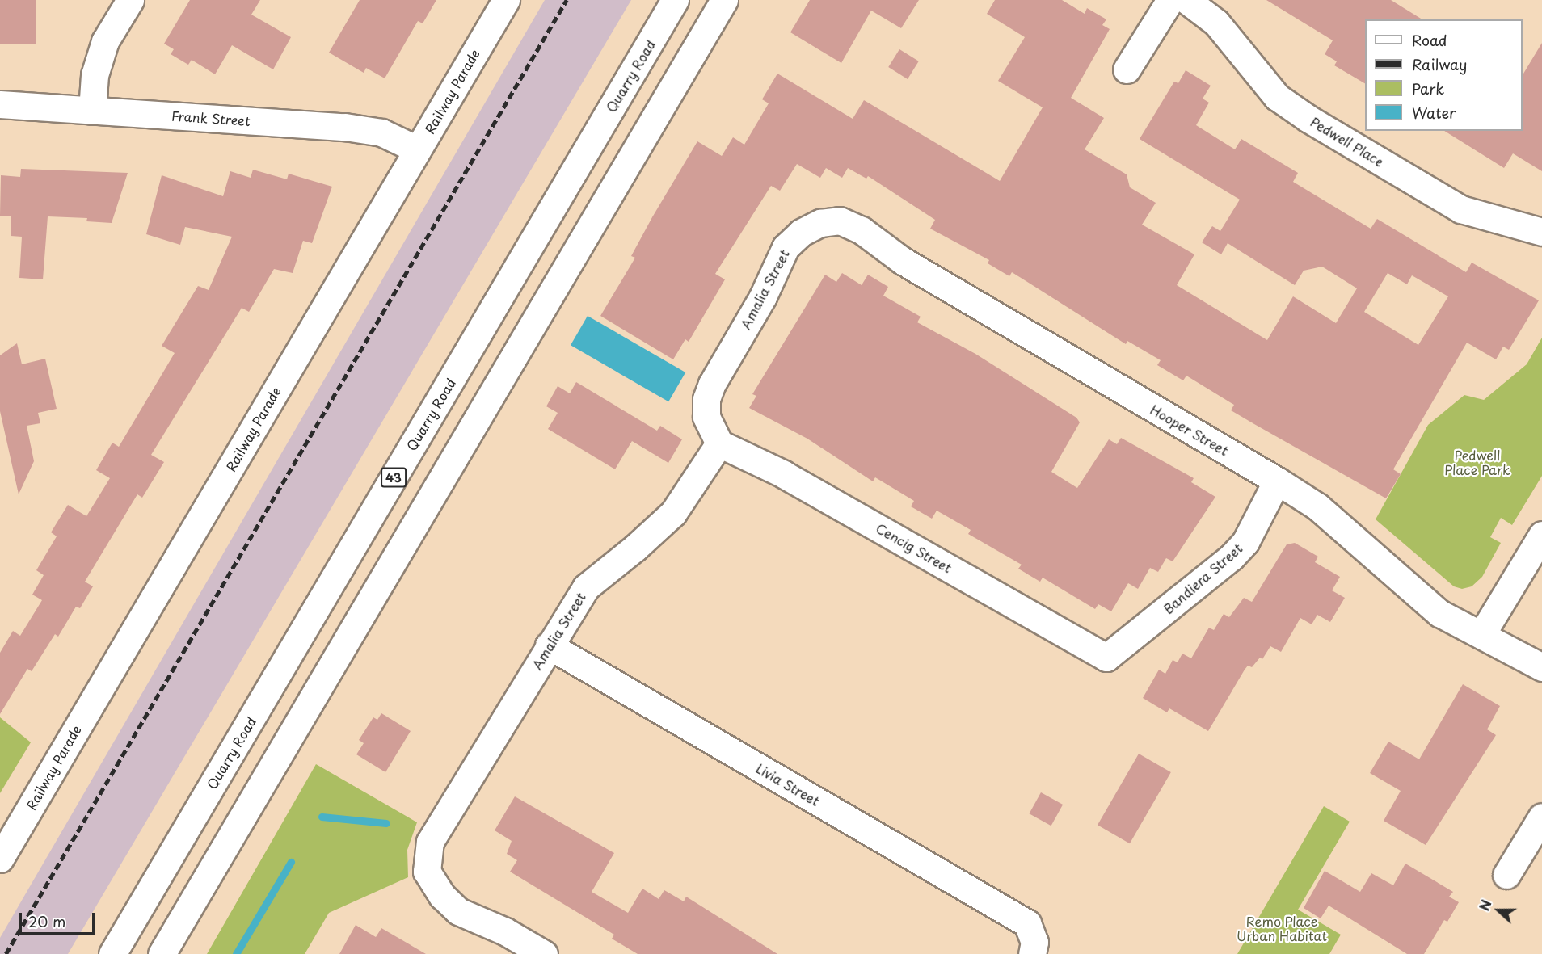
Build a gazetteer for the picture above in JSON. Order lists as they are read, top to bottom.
{
  "streets": {
    "street": [
      "Quarry Road",
      "Railway Parade",
      "Frank Street",
      "Pedwell Place",
      "Amalia Street",
      "Hooper Street",
      "43",
      "Cencig Street",
      "Bandiera Street",
      "Livia Street"
    ]
  },
  "crossings": [
    ["Railway Parade", "Frank Street"],
    ["Amalia Street", "Hooper Street"],
    ["Amalia Street", "Cencig Street"],
    ["Amalia Street", "Livia Street"],
    ["Hooper Street", "Bandiera Street"],
    ["Cencig Street", "Bandiera Street"]
  ],
  "parks": ["Pedwell Place Park", "Remo Place Urban Habitat"],
  "legend": [
    "Road",
    "Railway",
    "Park",
    "Water"
  ],
  "scale_bar": "20 m",
  "north": "left"
}
